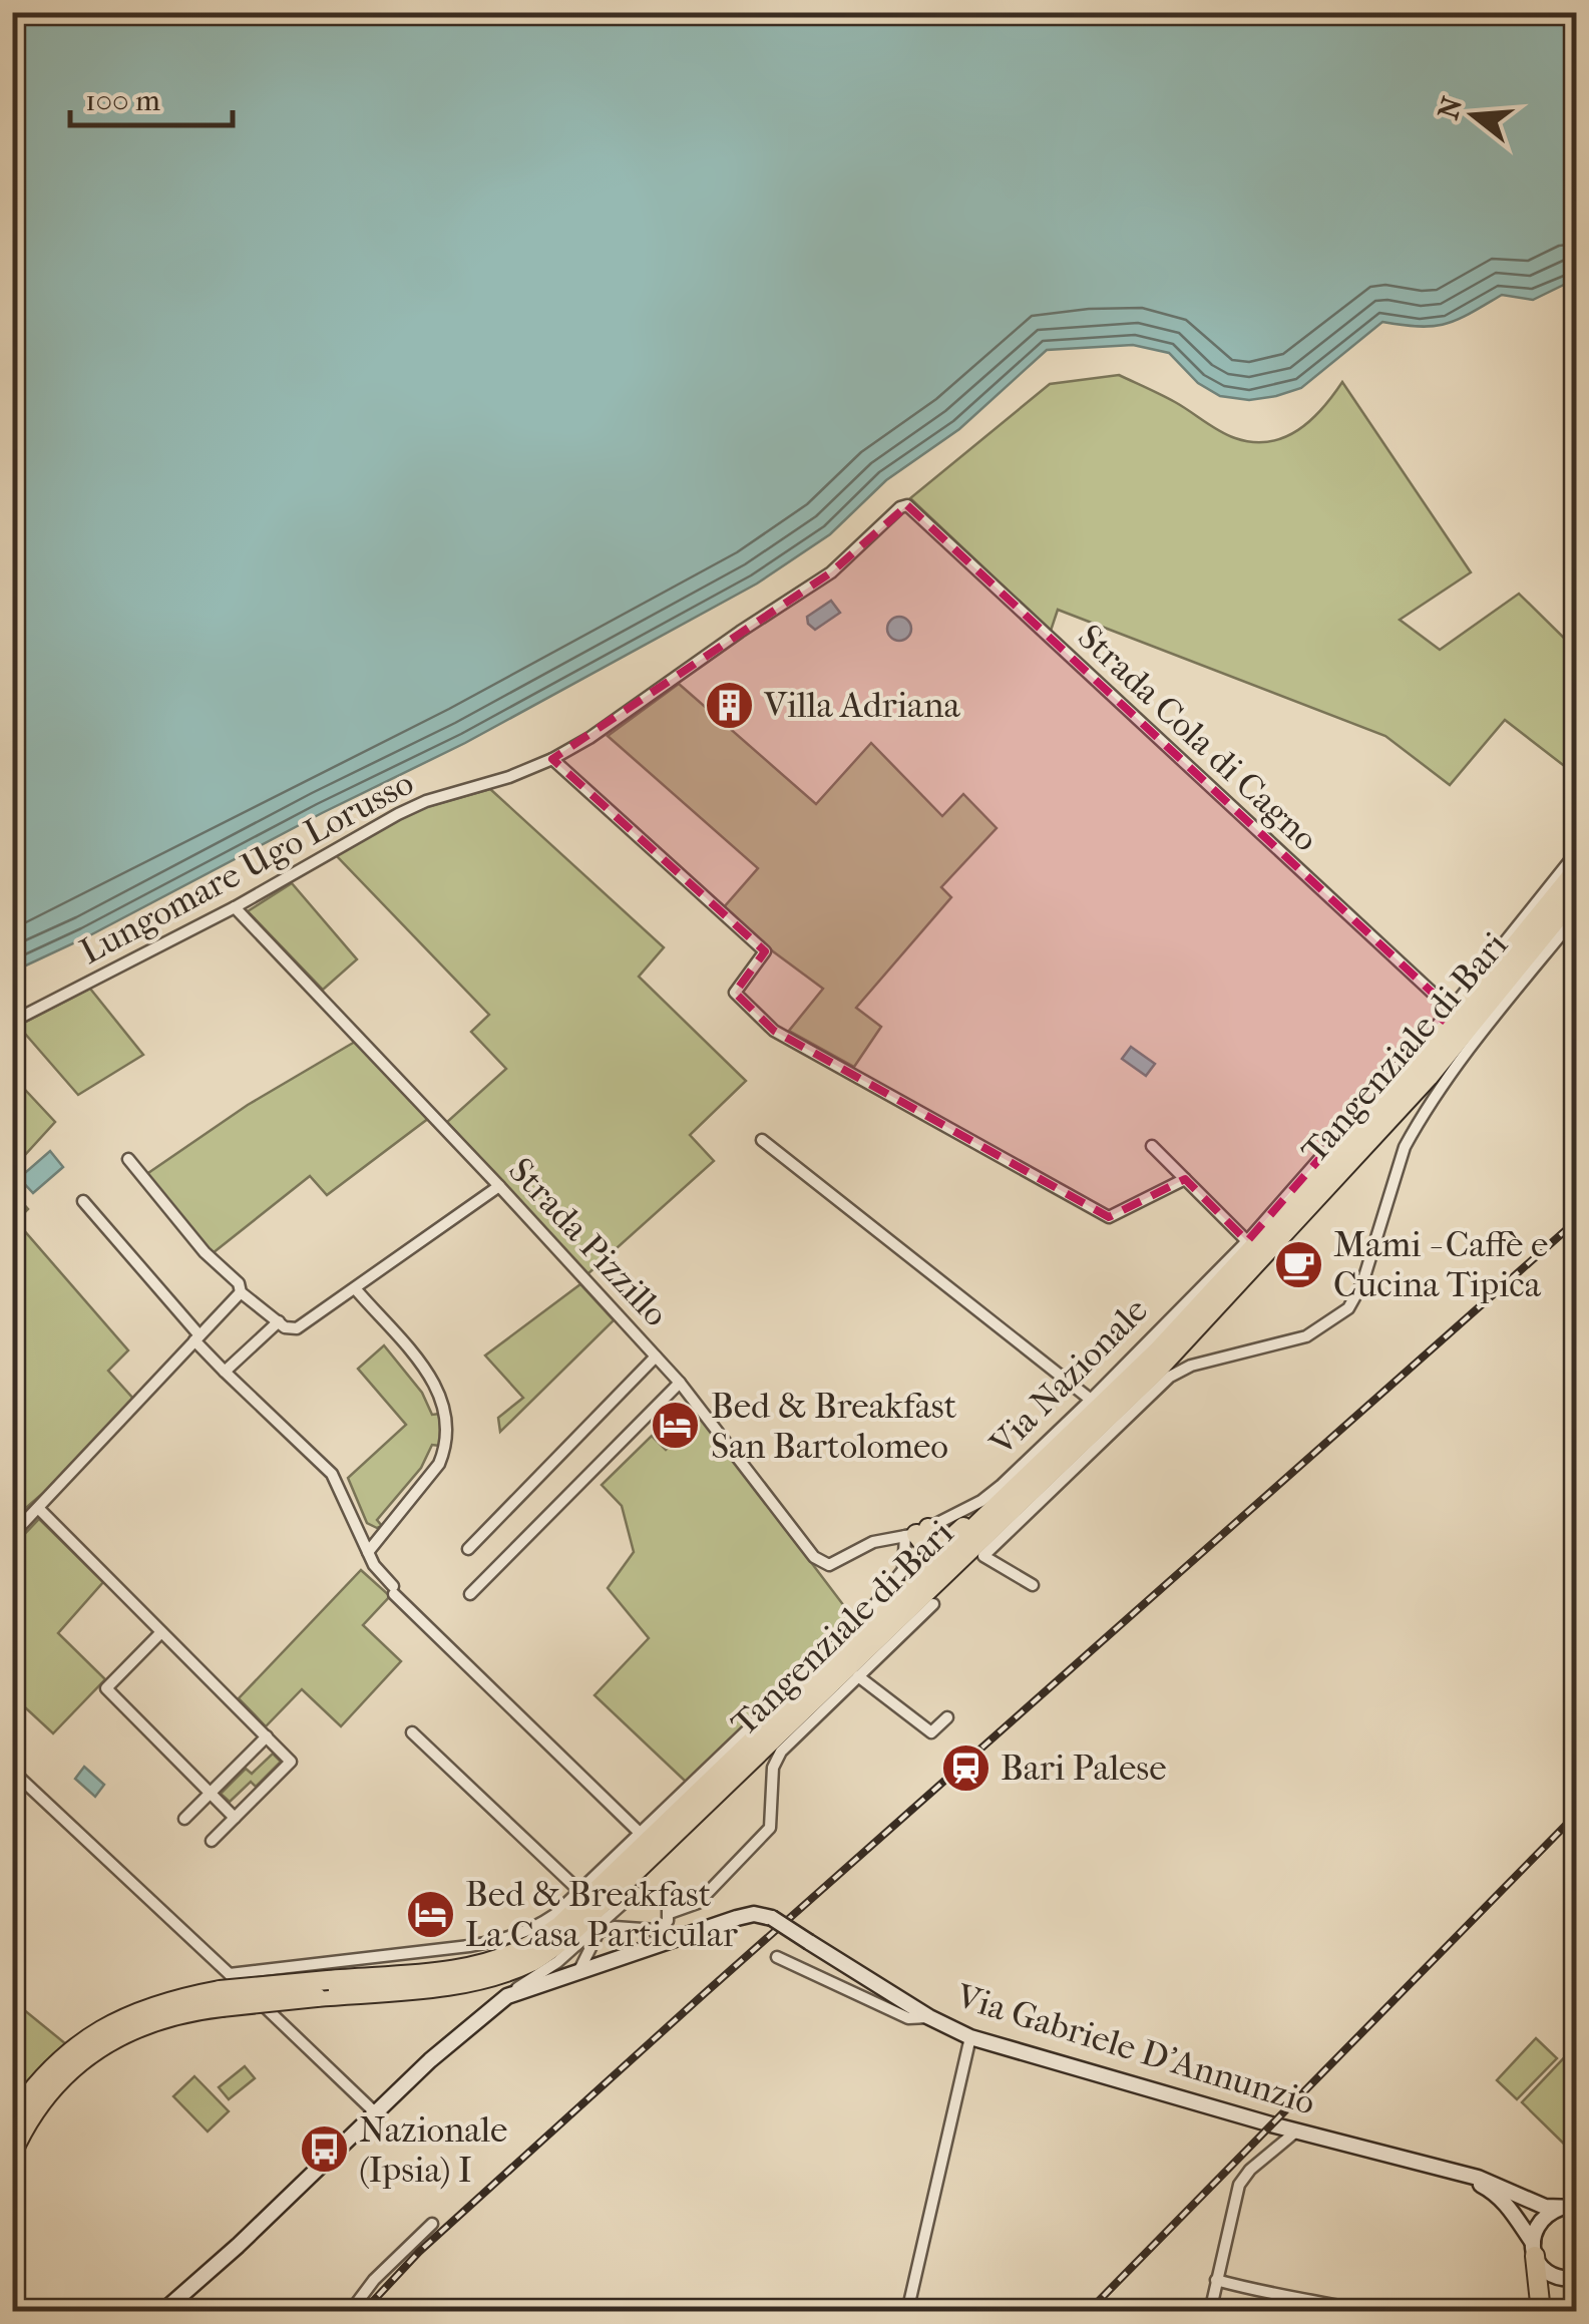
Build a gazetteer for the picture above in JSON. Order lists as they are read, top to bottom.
{
  "streets": {
    "highway": ["Tangenziale di Bari"],
    "street": [
      "Strada Cola di Cagno",
      "Lungomare Ugo Lorusso",
      "Strada Pizzillo",
      "Via Nazionale",
      "Via Gabriele D'Annunzio"
    ]
  },
  "crossings": [
    ["Strada Cola di Cagno", "Lungomare Ugo Lorusso"],
    ["Strada Cola di Cagno", "Via Nazionale"],
    ["Lungomare Ugo Lorusso", "Strada Pizzillo"],
    ["Strada Pizzillo", "Via Nazionale"]
  ],
  "places": {
    "building": ["Villa Adriana"],
    "cafe": ["Mami - Caffè e Cucina Tipica"],
    "hotel": ["Bed & Breakfast San Bartolomeo", "Bed & Breakfast La Casa Particular"],
    "station": ["Bari Palese"],
    "bus stop": ["Nazionale (Ipsia) I"]
  },
  "scale_bar": "100 m",
  "north": "left"
}
